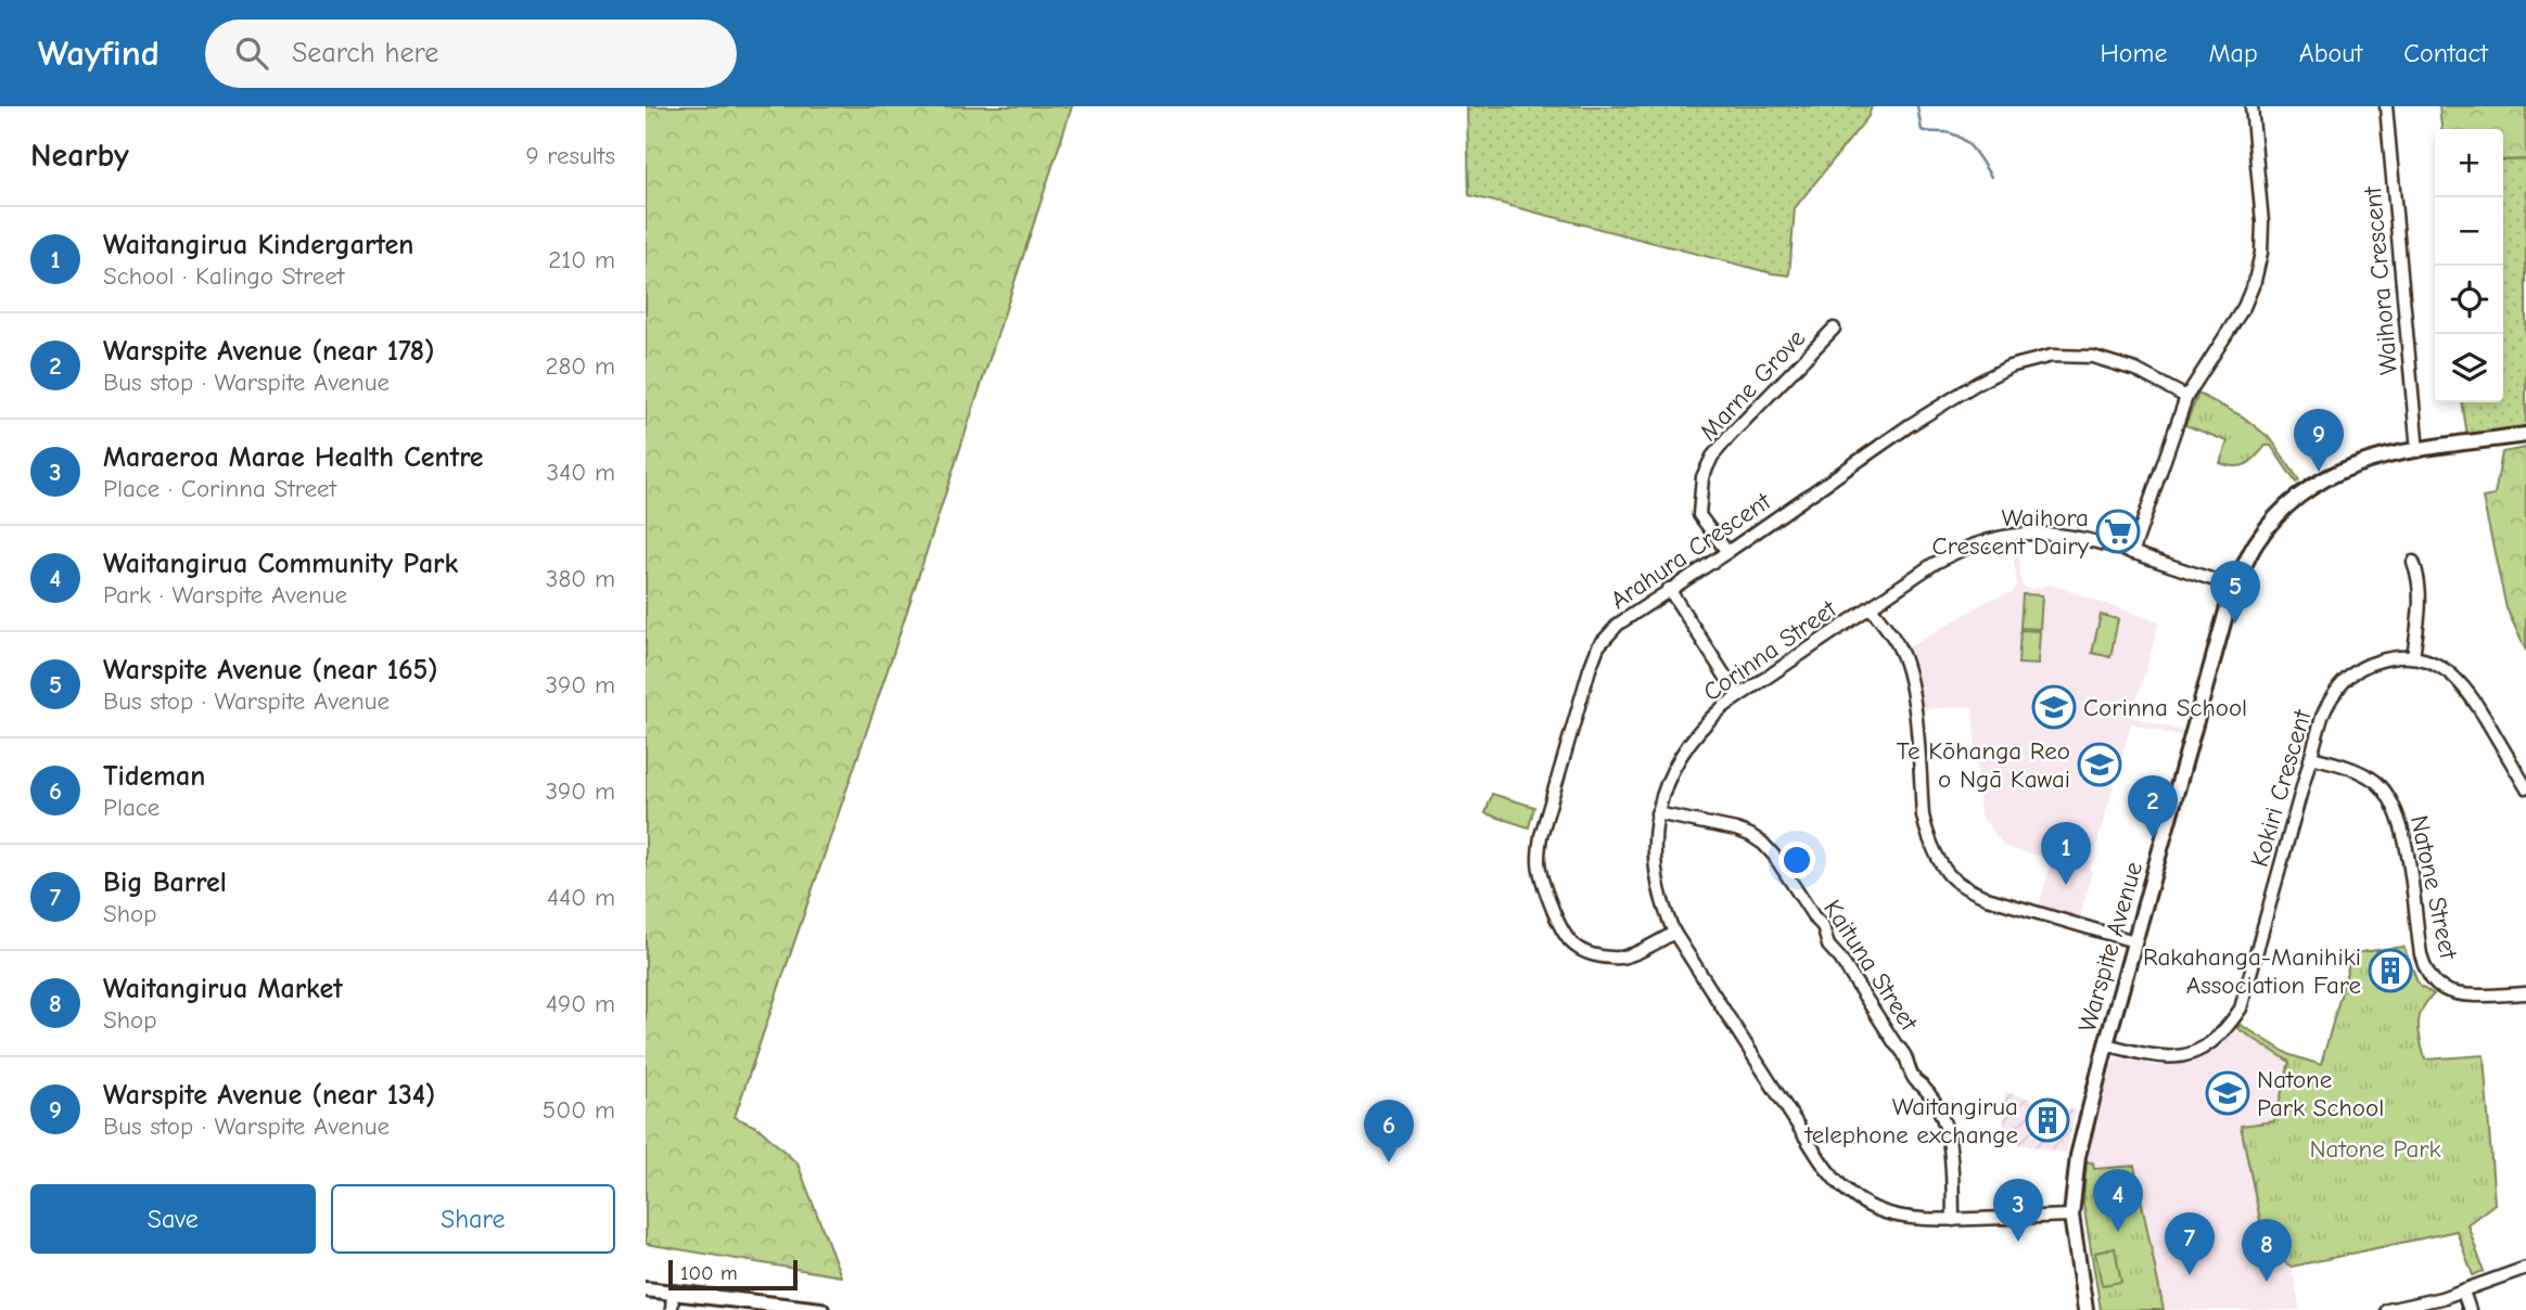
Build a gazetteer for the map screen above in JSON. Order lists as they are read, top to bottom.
{
  "streets": {
    "main road": ["Warspite Avenue"],
    "street": [
      "Waihora Crescent",
      "Marne Grove",
      "Arahura Crescent",
      "Corinna Street",
      "Kokiri Crescent",
      "Natone Street",
      "Kaituna Street"
    ]
  },
  "crossings": [
    ["Waihora Crescent", "Warspite Avenue"],
    ["Marne Grove", "Arahura Crescent"],
    ["Arahura Crescent", "Corinna Street"],
    ["Corinna Street", "Warspite Avenue"],
    ["Corinna Street", "Kaituna Street"],
    ["Kokiri Crescent", "Natone Street"],
    ["Kokiri Crescent", "Warspite Avenue"]
  ],
  "parks": ["Natone Park"],
  "places": {
    "supermarket": ["Waihora Crescent Dairy"],
    "school or university": ["Corinna School", "Te Kōhanga Reo o Ngā Kawai", "Natone Park School"],
    "building": ["Rakahanga-Manihiki Association Fare", "Waitangirua telephone exchange"]
  },
  "scale_bar": "100 m",
  "page": {
    "header": "Wayfind",
    "search": "Search here",
    "nav": [
      "Home",
      "Map",
      "About",
      "Contact"
    ],
    "heading": ["Nearby", "9 results"],
    "map_buttons": ["+", "−"],
    "list": [
      {
        "mark": "1",
        "name": "Waitangirua Kindergarten",
        "note": "School · Kalingo Street",
        "value": "210 m"
      },
      {
        "mark": "2",
        "name": "Warspite Avenue (near 178)",
        "note": "Bus stop · Warspite Avenue",
        "value": "280 m"
      },
      {
        "mark": "3",
        "name": "Maraeroa Marae Health Centre",
        "note": "Place · Corinna Street",
        "value": "340 m"
      },
      {
        "mark": "4",
        "name": "Waitangirua Community Park",
        "note": "Park · Warspite Avenue",
        "value": "380 m"
      },
      {
        "mark": "5",
        "name": "Warspite Avenue (near 165)",
        "note": "Bus stop · Warspite Avenue",
        "value": "390 m"
      },
      {
        "mark": "6",
        "name": "Tideman",
        "note": "Place",
        "value": "390 m"
      },
      {
        "mark": "7",
        "name": "Big Barrel",
        "note": "Shop",
        "value": "440 m"
      },
      {
        "mark": "8",
        "name": "Waitangirua Market",
        "note": "Shop",
        "value": "490 m"
      },
      {
        "mark": "9",
        "name": "Warspite Avenue (near 134)",
        "note": "Bus stop · Warspite Avenue",
        "value": "500 m"
      }
    ],
    "pins": [
      "9",
      "5",
      "2",
      "1",
      "6",
      "4",
      "3",
      "7",
      "8"
    ],
    "buttons": ["Save", "Share"],
    "scale": "100 m"
  }
}
